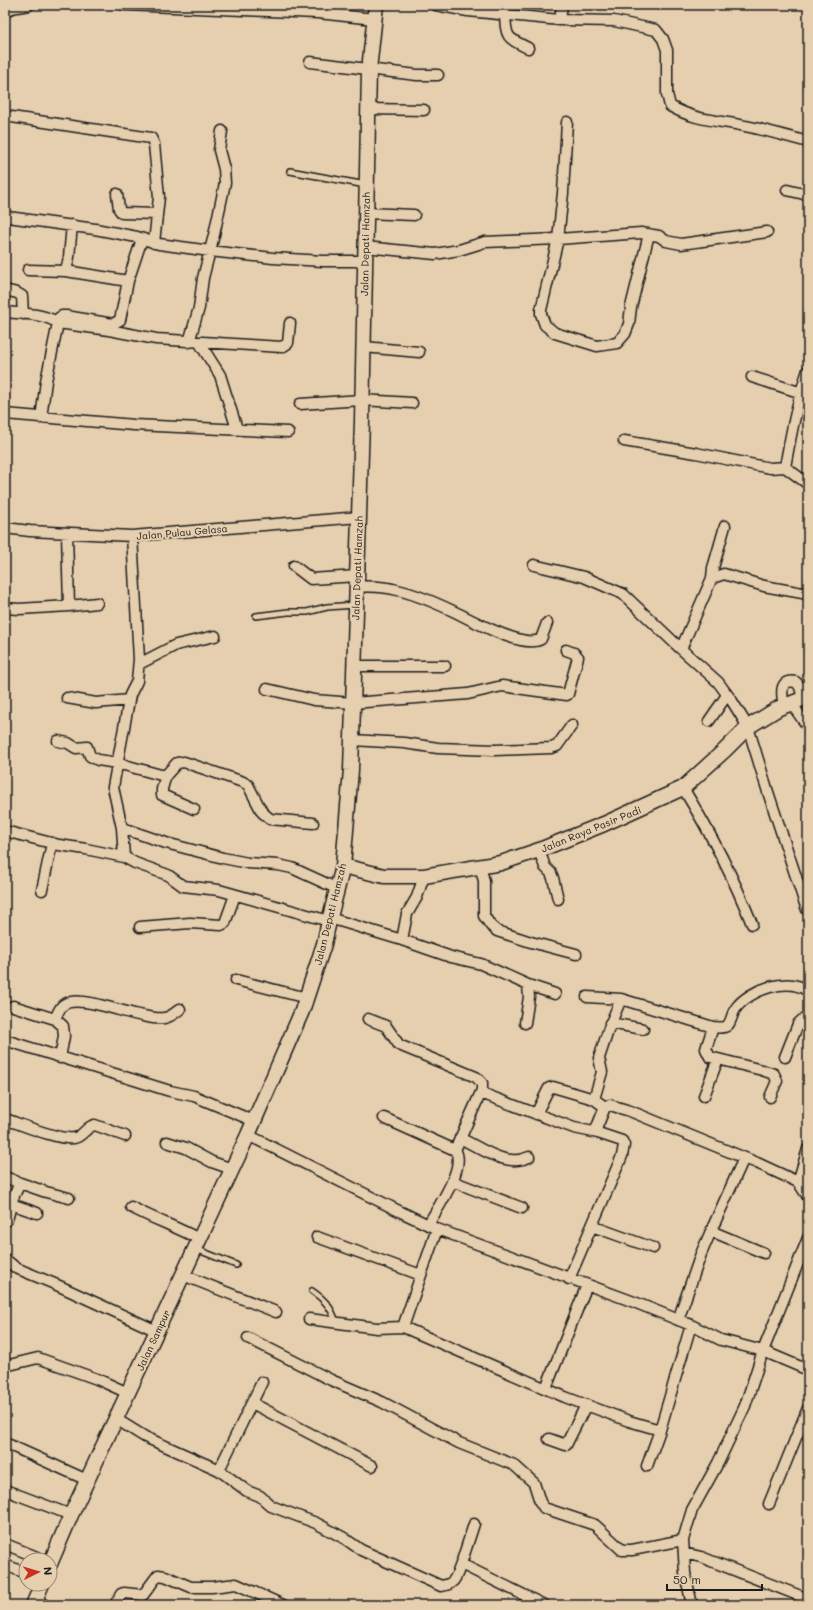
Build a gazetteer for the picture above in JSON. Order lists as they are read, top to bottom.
{
  "streets": {
    "main road": ["Jalan Depati Hamzah", "Jalan Raya Pasir Padi", "Jalan Sampur"],
    "street": ["Jalan Pulau Gelasa"]
  },
  "crossings": [
    ["Jalan Depati Hamzah", "Jalan Pulau Gelasa"],
    ["Jalan Depati Hamzah", "Jalan Raya Pasir Padi"],
    ["Jalan Depati Hamzah", "Jalan Sampur"]
  ],
  "scale_bar": "50 m",
  "north": "right"
}
